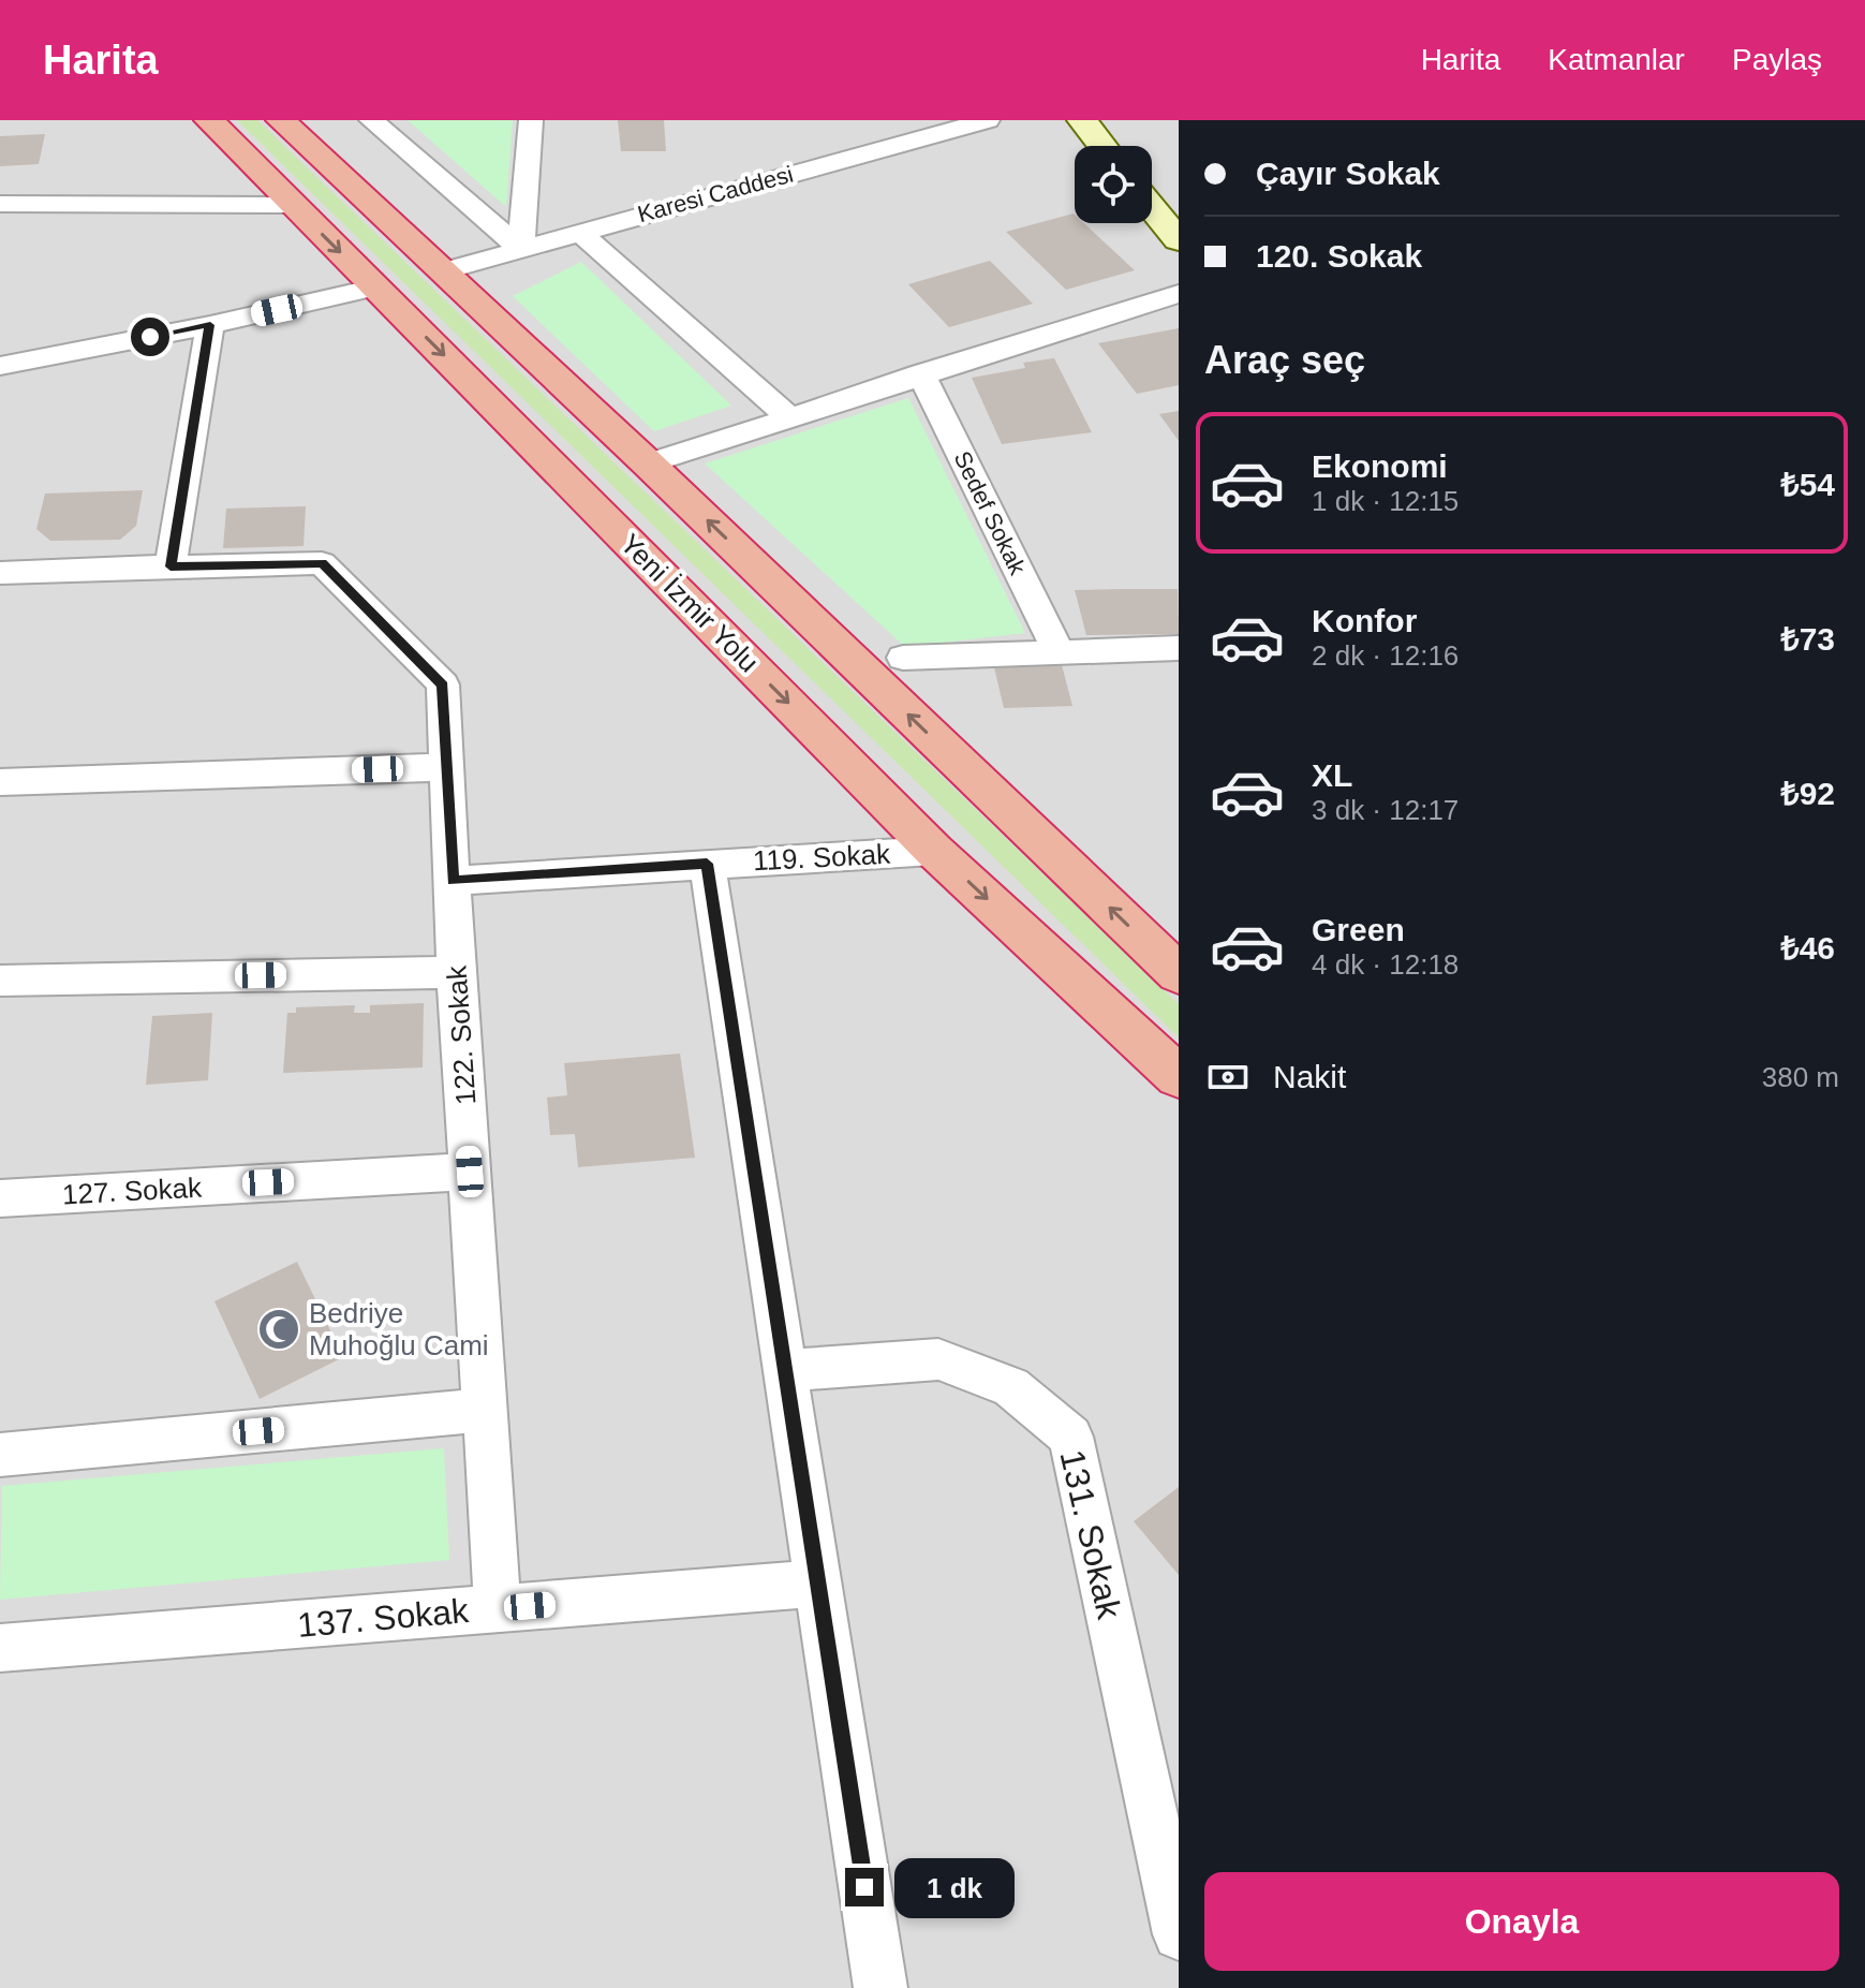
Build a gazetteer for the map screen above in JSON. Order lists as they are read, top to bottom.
{
  "streets": {
    "highway": ["Yeni İzmir Yolu"],
    "street": [
      "Karesi Caddesi",
      "Sedef Sokak",
      "119. Sokak",
      "122. Sokak",
      "127. Sokak",
      "131. Sokak",
      "137. Sokak"
    ]
  },
  "crossings": [
    ["Yeni İzmir Yolu", "119. Sokak"],
    ["119. Sokak", "122. Sokak"],
    ["122. Sokak", "127. Sokak"],
    ["122. Sokak", "137. Sokak"]
  ],
  "places": {
    "mosque": ["Bedriye Muhoğlu Cami"]
  },
  "page": {
    "header": "Harita",
    "nav": ["Harita", "Katmanlar", "Paylaş"],
    "banner": ["Çayır Sokak", "120. Sokak"],
    "heading": "Araç seç",
    "list": [
      {
        "name": "Ekonomi",
        "note": "1 dk · 12:15",
        "value": "₺54"
      },
      {
        "name": "Konfor",
        "note": "2 dk · 12:16",
        "value": "₺73"
      },
      {
        "name": "XL",
        "note": "3 dk · 12:17",
        "value": "₺92"
      },
      {
        "name": "Green",
        "note": "4 dk · 12:18",
        "value": "₺46"
      }
    ],
    "pay": ["Nakit", "380 m"],
    "buttons": "Onayla",
    "bubble": "1 dk"
  }
}
